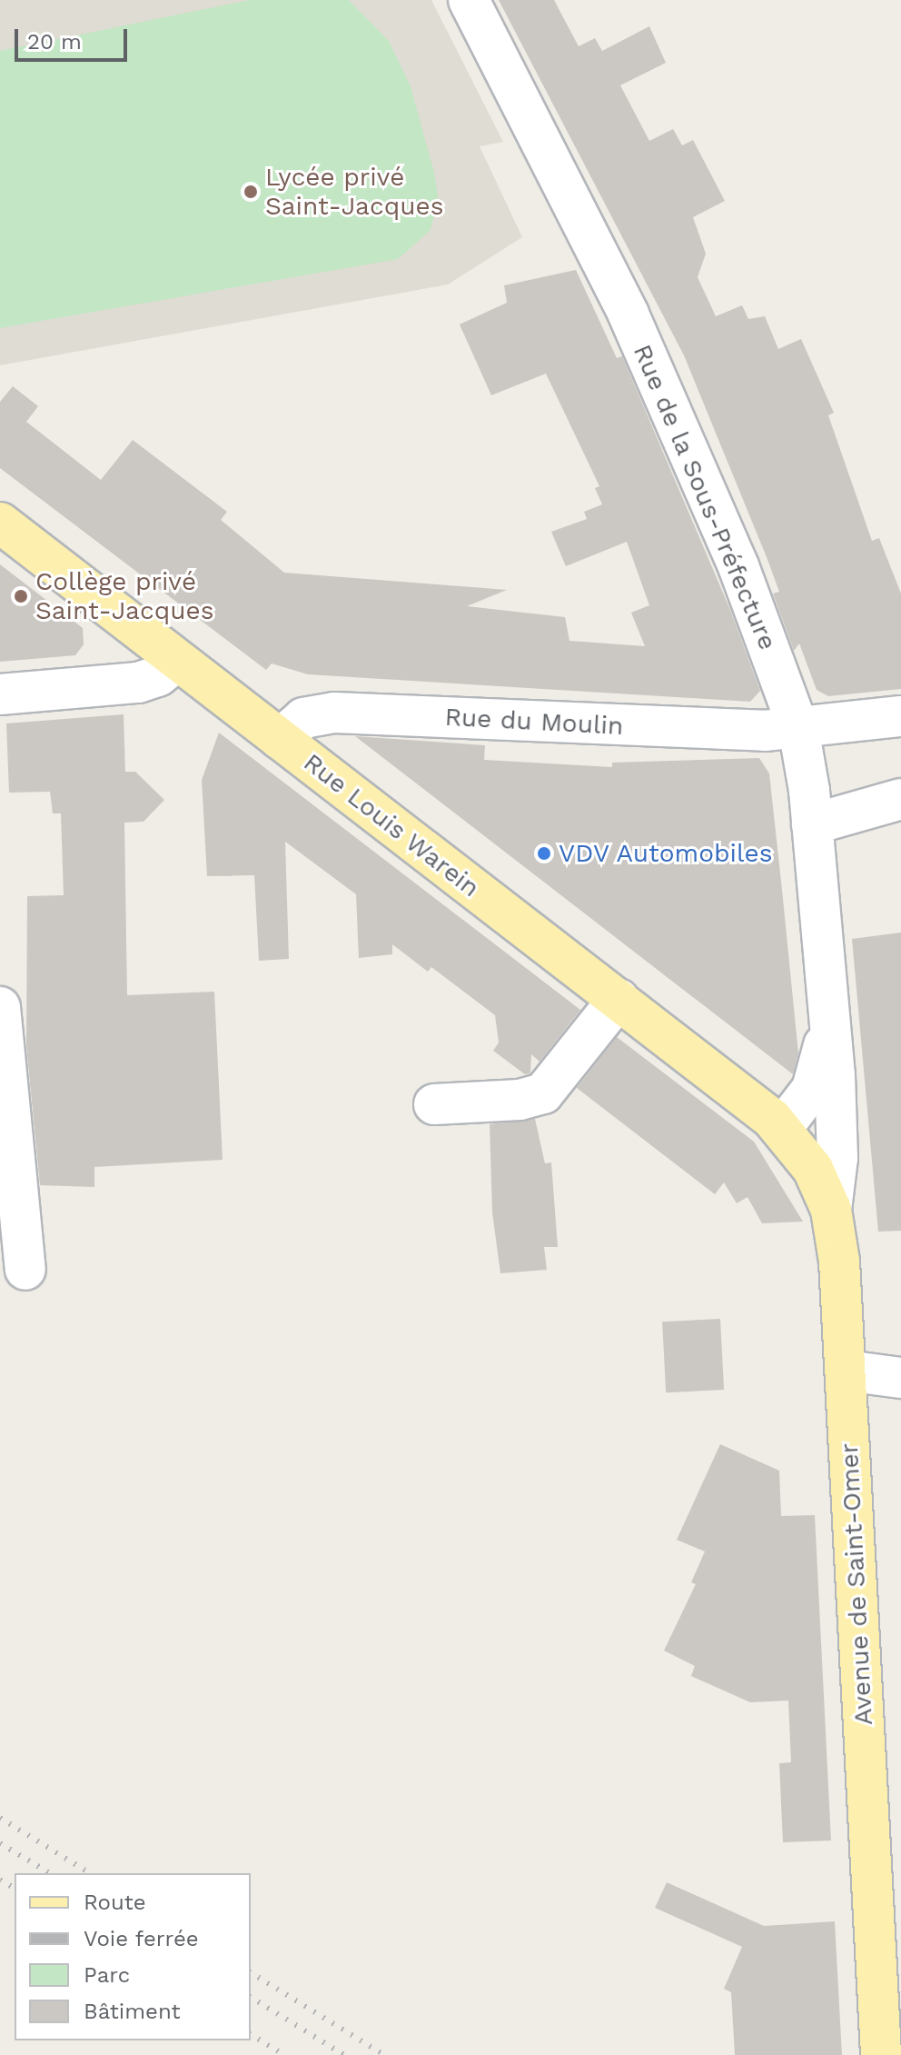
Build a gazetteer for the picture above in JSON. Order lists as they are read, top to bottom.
{
  "streets": {
    "main road": ["Rue Louis Warein", "Avenue de Saint-Omer"],
    "street": ["Rue de la Sous-Préfecture", "Rue du Moulin"]
  },
  "crossings": [
    ["Rue de la Sous-Préfecture", "Rue du Moulin"],
    ["Rue de la Sous-Préfecture", "Rue Louis Warein"],
    ["Rue de la Sous-Préfecture", "Avenue de Saint-Omer"],
    ["Rue du Moulin", "Rue Louis Warein"],
    ["Rue Louis Warein", "Avenue de Saint-Omer"]
  ],
  "places": ["Lycée privé Saint-Jacques", "Collège privé Saint-Jacques", "VDV Automobiles"],
  "legend": [
    "Route",
    "Voie ferrée",
    "Parc",
    "Bâtiment"
  ],
  "scale_bar": "20 m"
}
